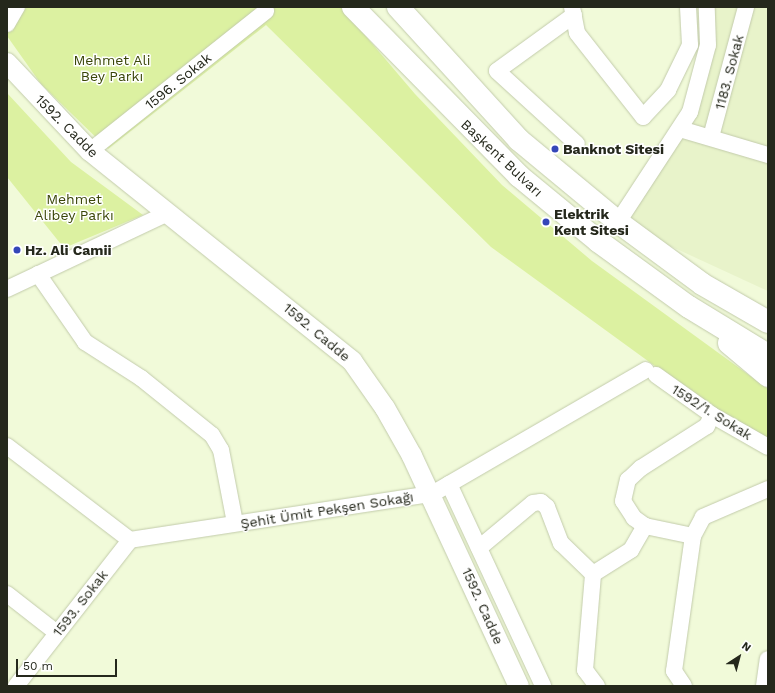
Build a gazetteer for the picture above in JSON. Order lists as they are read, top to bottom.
{
  "streets": {
    "main road": ["Başkent Bulvarı"],
    "street": [
      "1183. Sokak",
      "1596. Sokak",
      "1592. Cadde",
      "1592/1. Sokak",
      "Şehit Ümit Pekşen Sokağı",
      "1593. Sokak"
    ]
  },
  "crossings": [
    ["1596. Sokak", "1592. Cadde"],
    ["1592. Cadde", "Şehit Ümit Pekşen Sokağı"],
    ["1592/1. Sokak", "Şehit Ümit Pekşen Sokağı"],
    ["Şehit Ümit Pekşen Sokağı", "1593. Sokak"]
  ],
  "parks": ["Mehmet Ali Bey Parkı", "Mehmet Alibey Parkı"],
  "places": ["Banknot Sitesi", "Elektrik Kent Sitesi", "Hz. Ali Camii"],
  "scale_bar": "50 m",
  "north": "top right"
}
